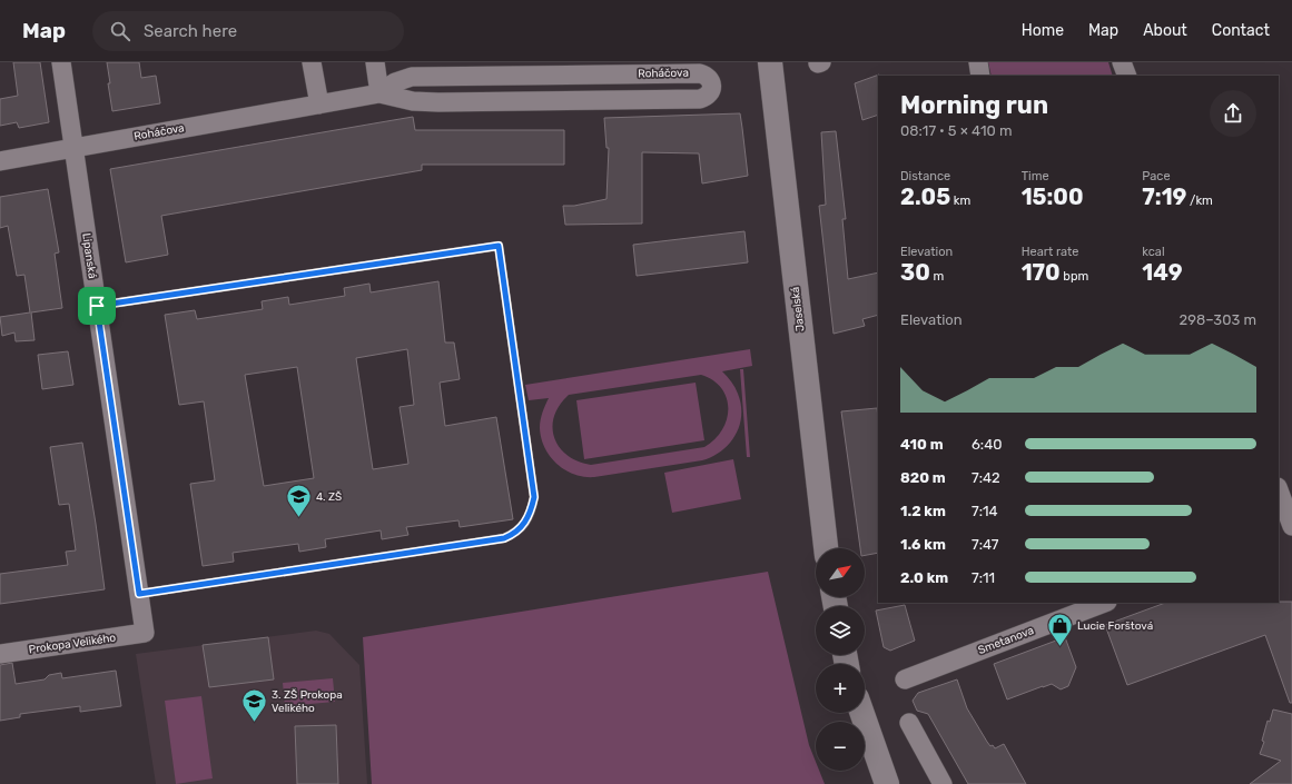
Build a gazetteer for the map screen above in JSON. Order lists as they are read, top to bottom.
{
  "streets": {
    "street": [
      "Roháčova",
      "Lipanská",
      "Jaselská",
      "Smetanova",
      "Prokopa Velikého"
    ]
  },
  "crossings": [
    ["Roháčova", "Lipanská"],
    ["Lipanská", "Prokopa Velikého"]
  ],
  "places": {
    "school or university": ["4. ZŠ", "3. ZŠ Prokopa Velikého"],
    "shop": ["Lucie Forštová"]
  },
  "north": "top right",
  "page": {
    "header": "Map",
    "search": "Search here",
    "nav": [
      "Home",
      "Map",
      "About",
      "Contact"
    ],
    "heading": ["Morning run", "08:17 · 5 × 410 m"],
    "stats": [
      ["Distance", "2.05 km"],
      ["Time", "15:00"],
      ["Pace", "7:19 /km"],
      ["Elevation", "30 m"],
      ["Heart rate", "170 bpm"],
      ["kcal", "149"]
    ],
    "chart": ["Elevation", "298–303 m"],
    "list": [
      {
        "name": "410 m",
        "note": "6:40"
      },
      {
        "name": "820 m",
        "note": "7:42"
      },
      {
        "name": "1.2 km",
        "note": "7:14"
      },
      {
        "name": "1.6 km",
        "note": "7:47"
      },
      {
        "name": "2.0 km",
        "note": "7:11"
      }
    ],
    "map_buttons": ["+", "−"]
  }
}
